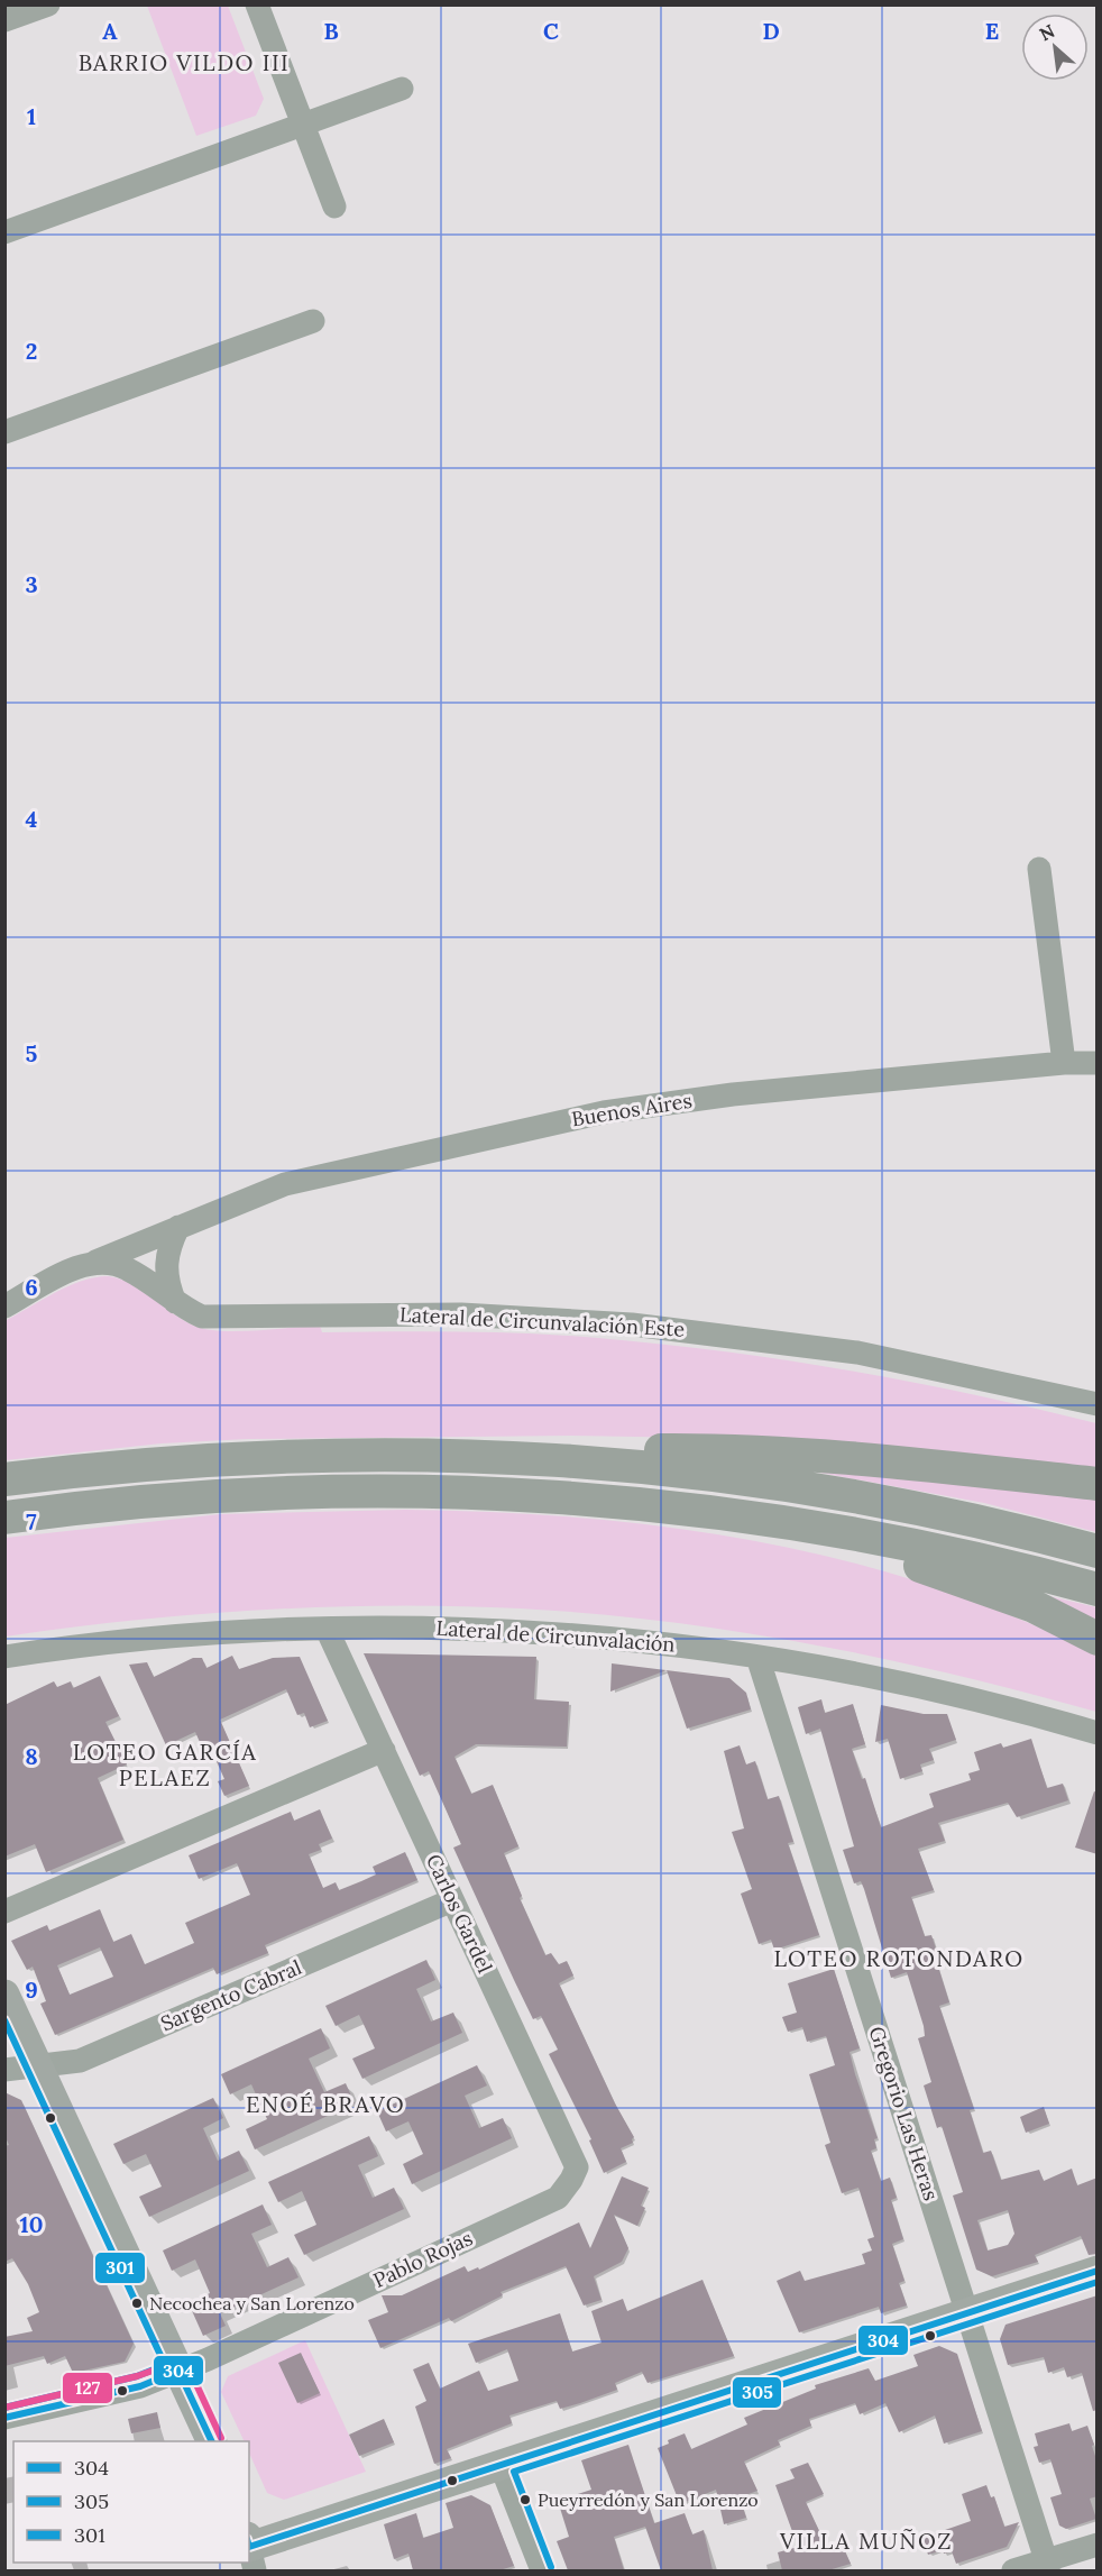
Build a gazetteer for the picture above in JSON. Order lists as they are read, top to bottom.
{
  "streets": {
    "street": [
      "Buenos Aires",
      "Lateral de Circunvalación Este",
      "Lateral de Circunvalación",
      "Carlos Gardel",
      "Sargento Cabral",
      "Gregorio Las Heras",
      "Pablo Rojas"
    ]
  },
  "crossings": [
    ["Buenos Aires", "Lateral de Circunvalación Este"],
    ["Lateral de Circunvalación", "Carlos Gardel"],
    ["Lateral de Circunvalación", "Gregorio Las Heras"],
    ["Carlos Gardel", "Sargento Cabral"],
    ["Carlos Gardel", "Pablo Rojas"]
  ],
  "districts": [
    "BARRIO VILDO III",
    "LOTEO GARCÍA PELAEZ",
    "LOTEO ROTONDARO",
    "ENOÉ BRAVO",
    "VILLA MUÑOZ"
  ],
  "places": ["Necochea y San Lorenzo", "Pueyrredón y San Lorenzo"],
  "lines": [
    "transit line 301",
    "transit line 304",
    "transit line 305",
    "transit line 127"
  ],
  "legend": ["304", "305", "301"],
  "north": "top left",
  "grid": {
    "columns": [
      "A",
      "B",
      "C",
      "D",
      "E"
    ],
    "rows": [
      "1",
      "2",
      "3",
      "4",
      "5",
      "6",
      "7",
      "8",
      "9",
      "10"
    ]
  }
}
